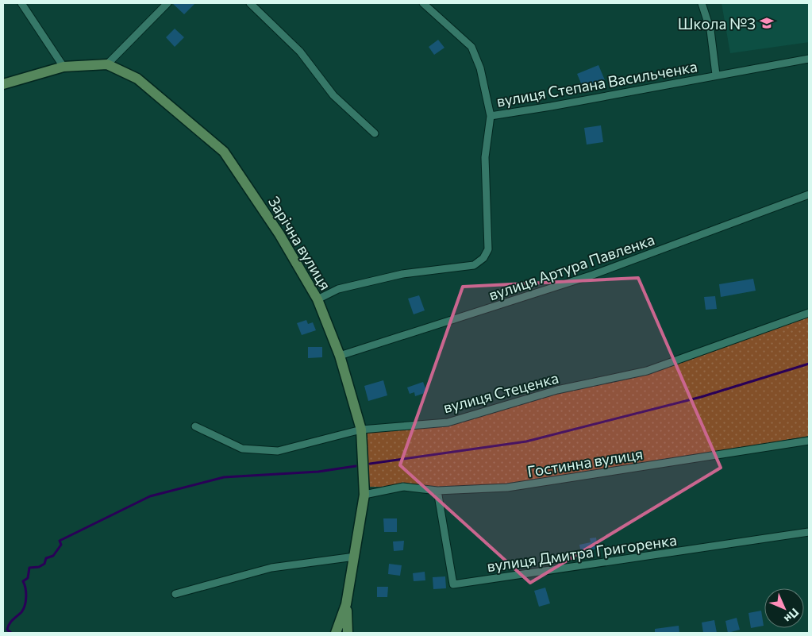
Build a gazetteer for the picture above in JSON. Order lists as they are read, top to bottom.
{
  "streets": {
    "street": [
      "вулиця Степана Васильченка",
      "Зарічна вулиця",
      "вулиця Артура Павленка",
      "вулиця Стеценка",
      "Гостинна вулиця",
      "вулиця Дмитра Григоренка"
    ]
  },
  "crossings": [
    ["вулиця Степана Васильченка", "Зарічна вулиця"],
    ["Зарічна вулиця", "вулиця Артура Павленка"],
    ["Зарічна вулиця", "вулиця Стеценка"],
    ["Зарічна вулиця", "Гостинна вулиця"],
    ["Гостинна вулиця", "вулиця Дмитра Григоренка"]
  ],
  "places": {
    "school or university": ["Школа №3"]
  },
  "north": "bottom right"
}
